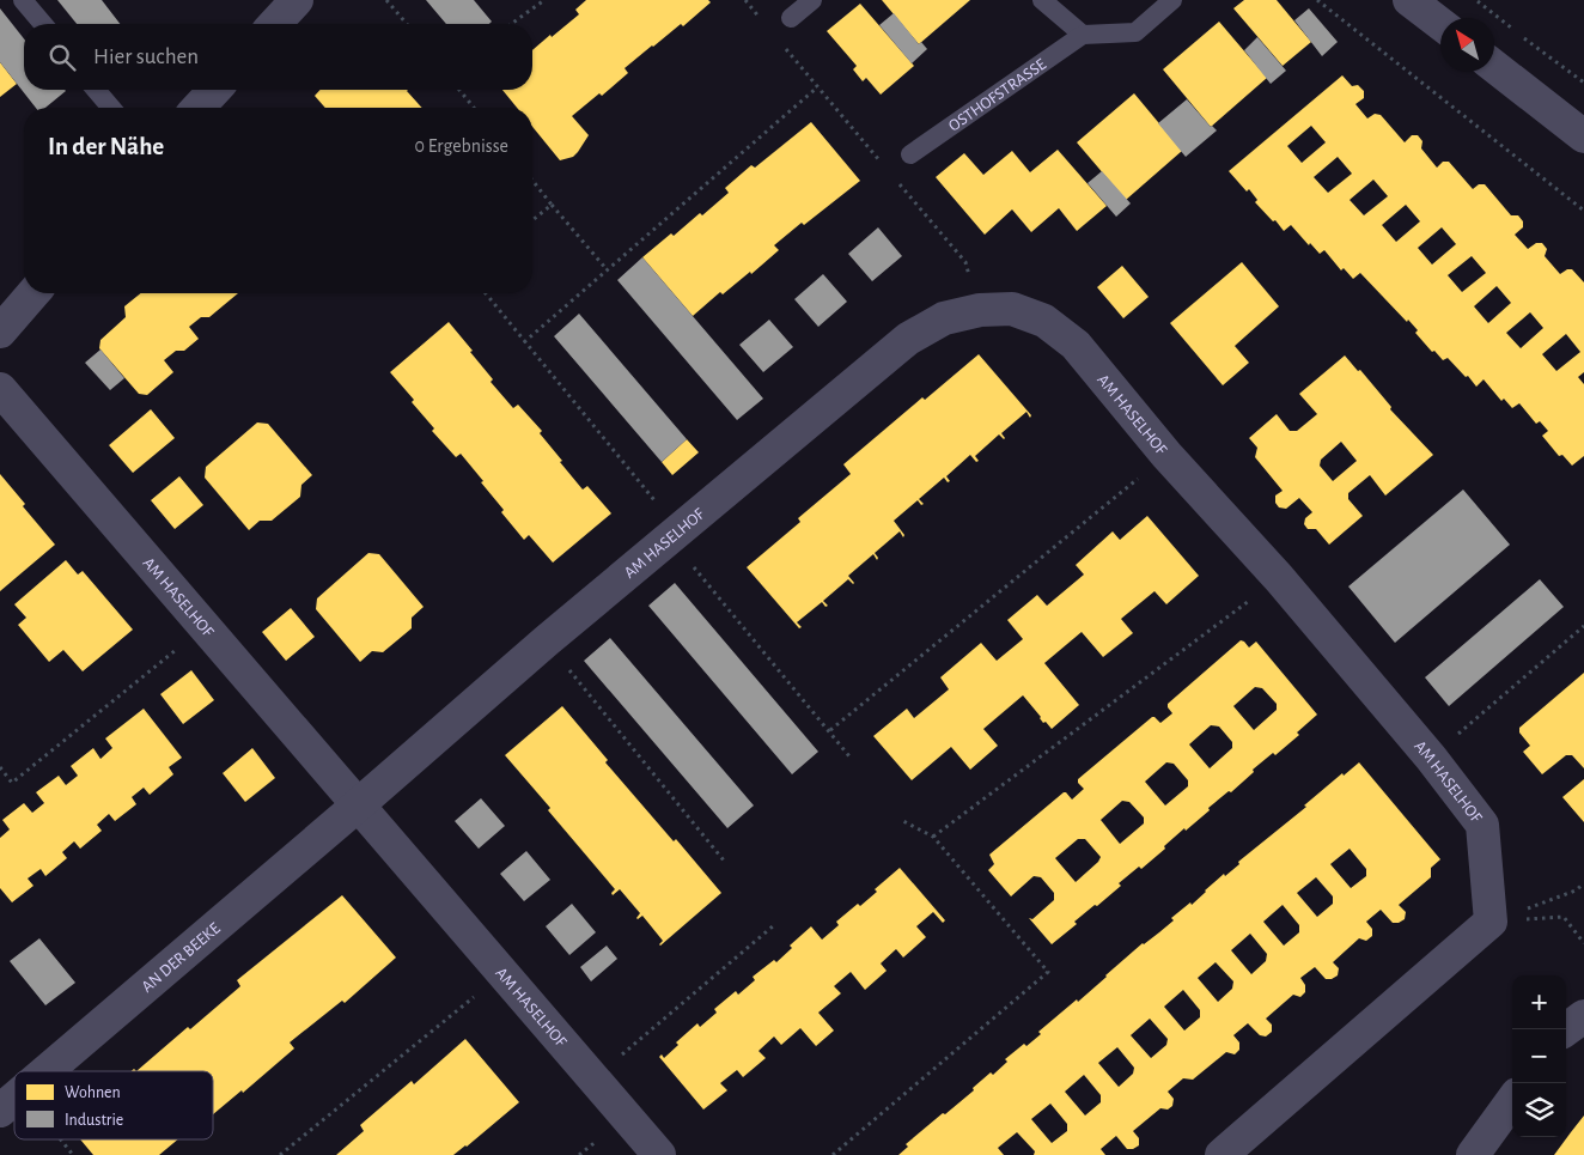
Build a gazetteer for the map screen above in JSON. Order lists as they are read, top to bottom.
{
  "streets": {
    "street": ["AM HASELHOF", "AN DER BEEKE"],
    "lane": ["OSTHOFSTRASSE"]
  },
  "crossings": [
    ["AM HASELHOF", "AN DER BEEKE"]
  ],
  "legend": ["Wohnen", "Industrie"],
  "north": "top left",
  "page": {
    "search": "Hier suchen",
    "heading": ["In der Nähe", "0 Ergebnisse"],
    "map_buttons": ["+", "−"]
  }
}
